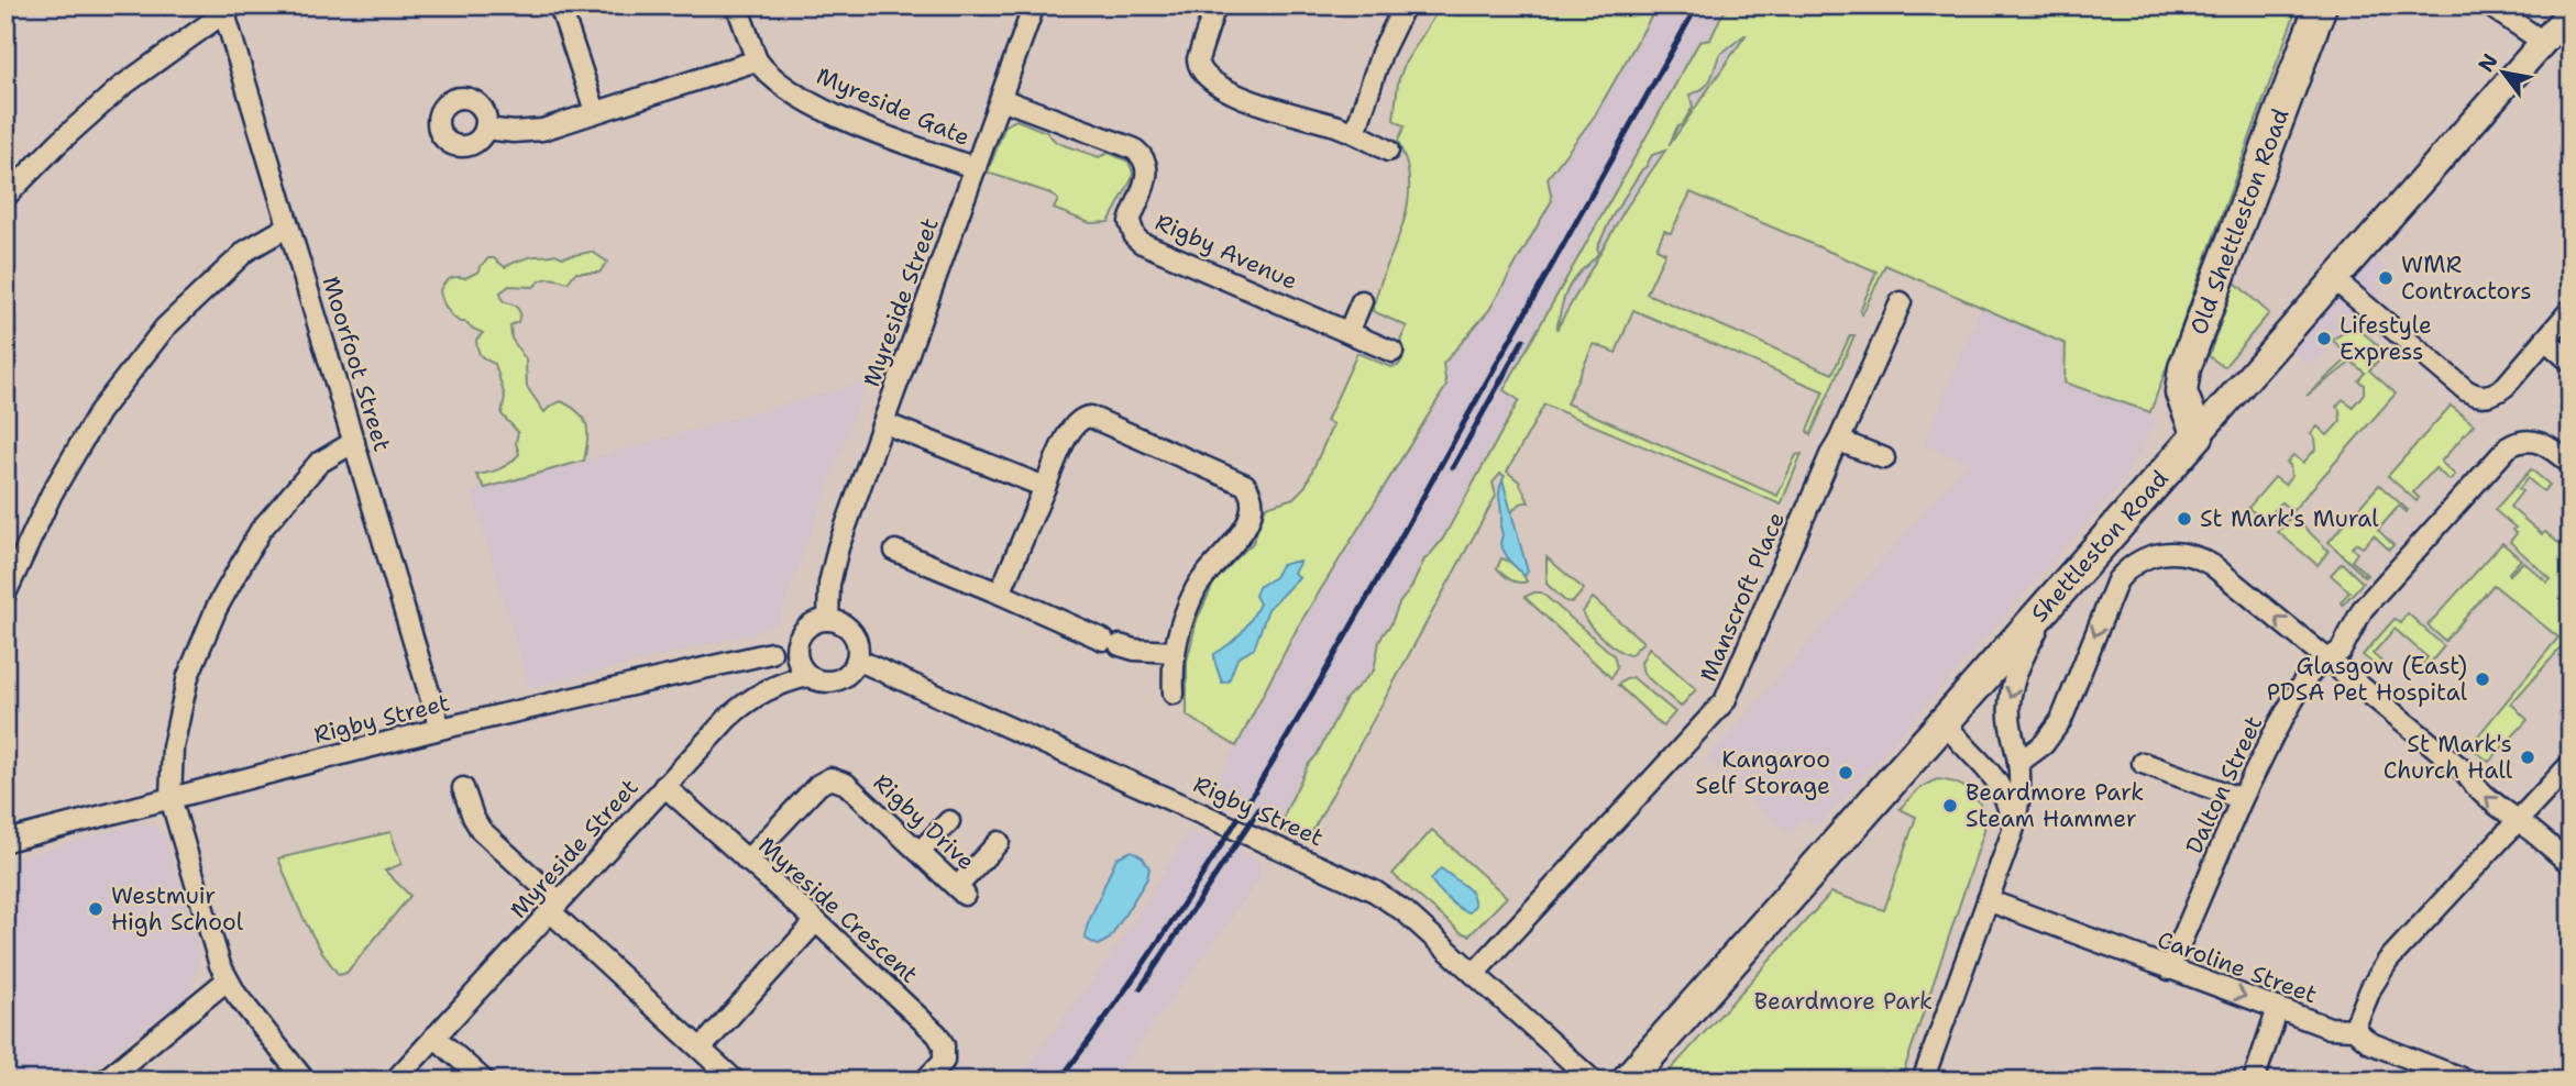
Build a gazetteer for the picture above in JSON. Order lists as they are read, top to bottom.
{
  "streets": {
    "main road": ["Old Shettleston Road", "Shettleston Road"],
    "street": [
      "Myreside Gate",
      "Rigby Avenue",
      "Myreside Street",
      "Moorfoot Street",
      "Manscroft Place",
      "Rigby Street",
      "Dalton Street",
      "Rigby Drive",
      "Myreside Crescent",
      "Caroline Street"
    ]
  },
  "crossings": [
    ["Myreside Gate", "Myreside Street"],
    ["Old Shettleston Road", "Shettleston Road"],
    ["Rigby Avenue", "Myreside Street"],
    ["Myreside Street", "Rigby Street"],
    ["Myreside Street", "Myreside Crescent"],
    ["Moorfoot Street", "Rigby Street"],
    ["Manscroft Place", "Rigby Street"],
    ["Dalton Street", "Caroline Street"],
    ["Rigby Drive", "Myreside Crescent"]
  ],
  "parks": ["Beardmore Park"],
  "places": [
    "WMR Contractors",
    "Lifestyle Express",
    "St Mark's Mural",
    "Glasgow (East) PDSA Pet Hospital",
    "St Mark's Church Hall",
    "Kangaroo Self Storage",
    "Beardmore Park Steam Hammer",
    "Westmuir High School"
  ],
  "north": "top left"
}
